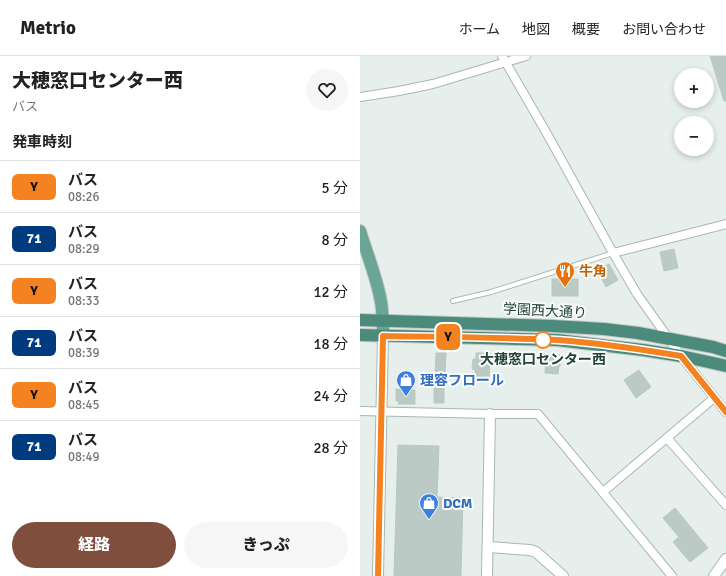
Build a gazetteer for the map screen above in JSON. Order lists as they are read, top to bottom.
{
  "streets": {
    "highway": ["学園西大通り"]
  },
  "places": {
    "restaurant": ["牛角"],
    "other": ["大穂窓口センター西"],
    "shop": ["理容フロール", "DCM"]
  },
  "lines": ["bus line Y"],
  "page": {
    "header": "Metrio",
    "nav": [
      "ホーム",
      "地図",
      "概要",
      "お問い合わせ"
    ],
    "heading": [
      ["大穂窓口センター西", "バス"],
      "発車時刻"
    ],
    "on_map": "Y",
    "map_buttons": ["+", "−"],
    "list": [
      {
        "mark": "Y",
        "name": "バス",
        "note": "08:26",
        "value": "5 分"
      },
      {
        "mark": "71",
        "name": "バス",
        "note": "08:29",
        "value": "8 分"
      },
      {
        "mark": "Y",
        "name": "バス",
        "note": "08:33",
        "value": "12 分"
      },
      {
        "mark": "71",
        "name": "バス",
        "note": "08:39",
        "value": "18 分"
      },
      {
        "mark": "Y",
        "name": "バス",
        "note": "08:45",
        "value": "24 分"
      },
      {
        "mark": "71",
        "name": "バス",
        "note": "08:49",
        "value": "28 分"
      }
    ],
    "buttons": ["経路", "きっぷ"]
  }
}
